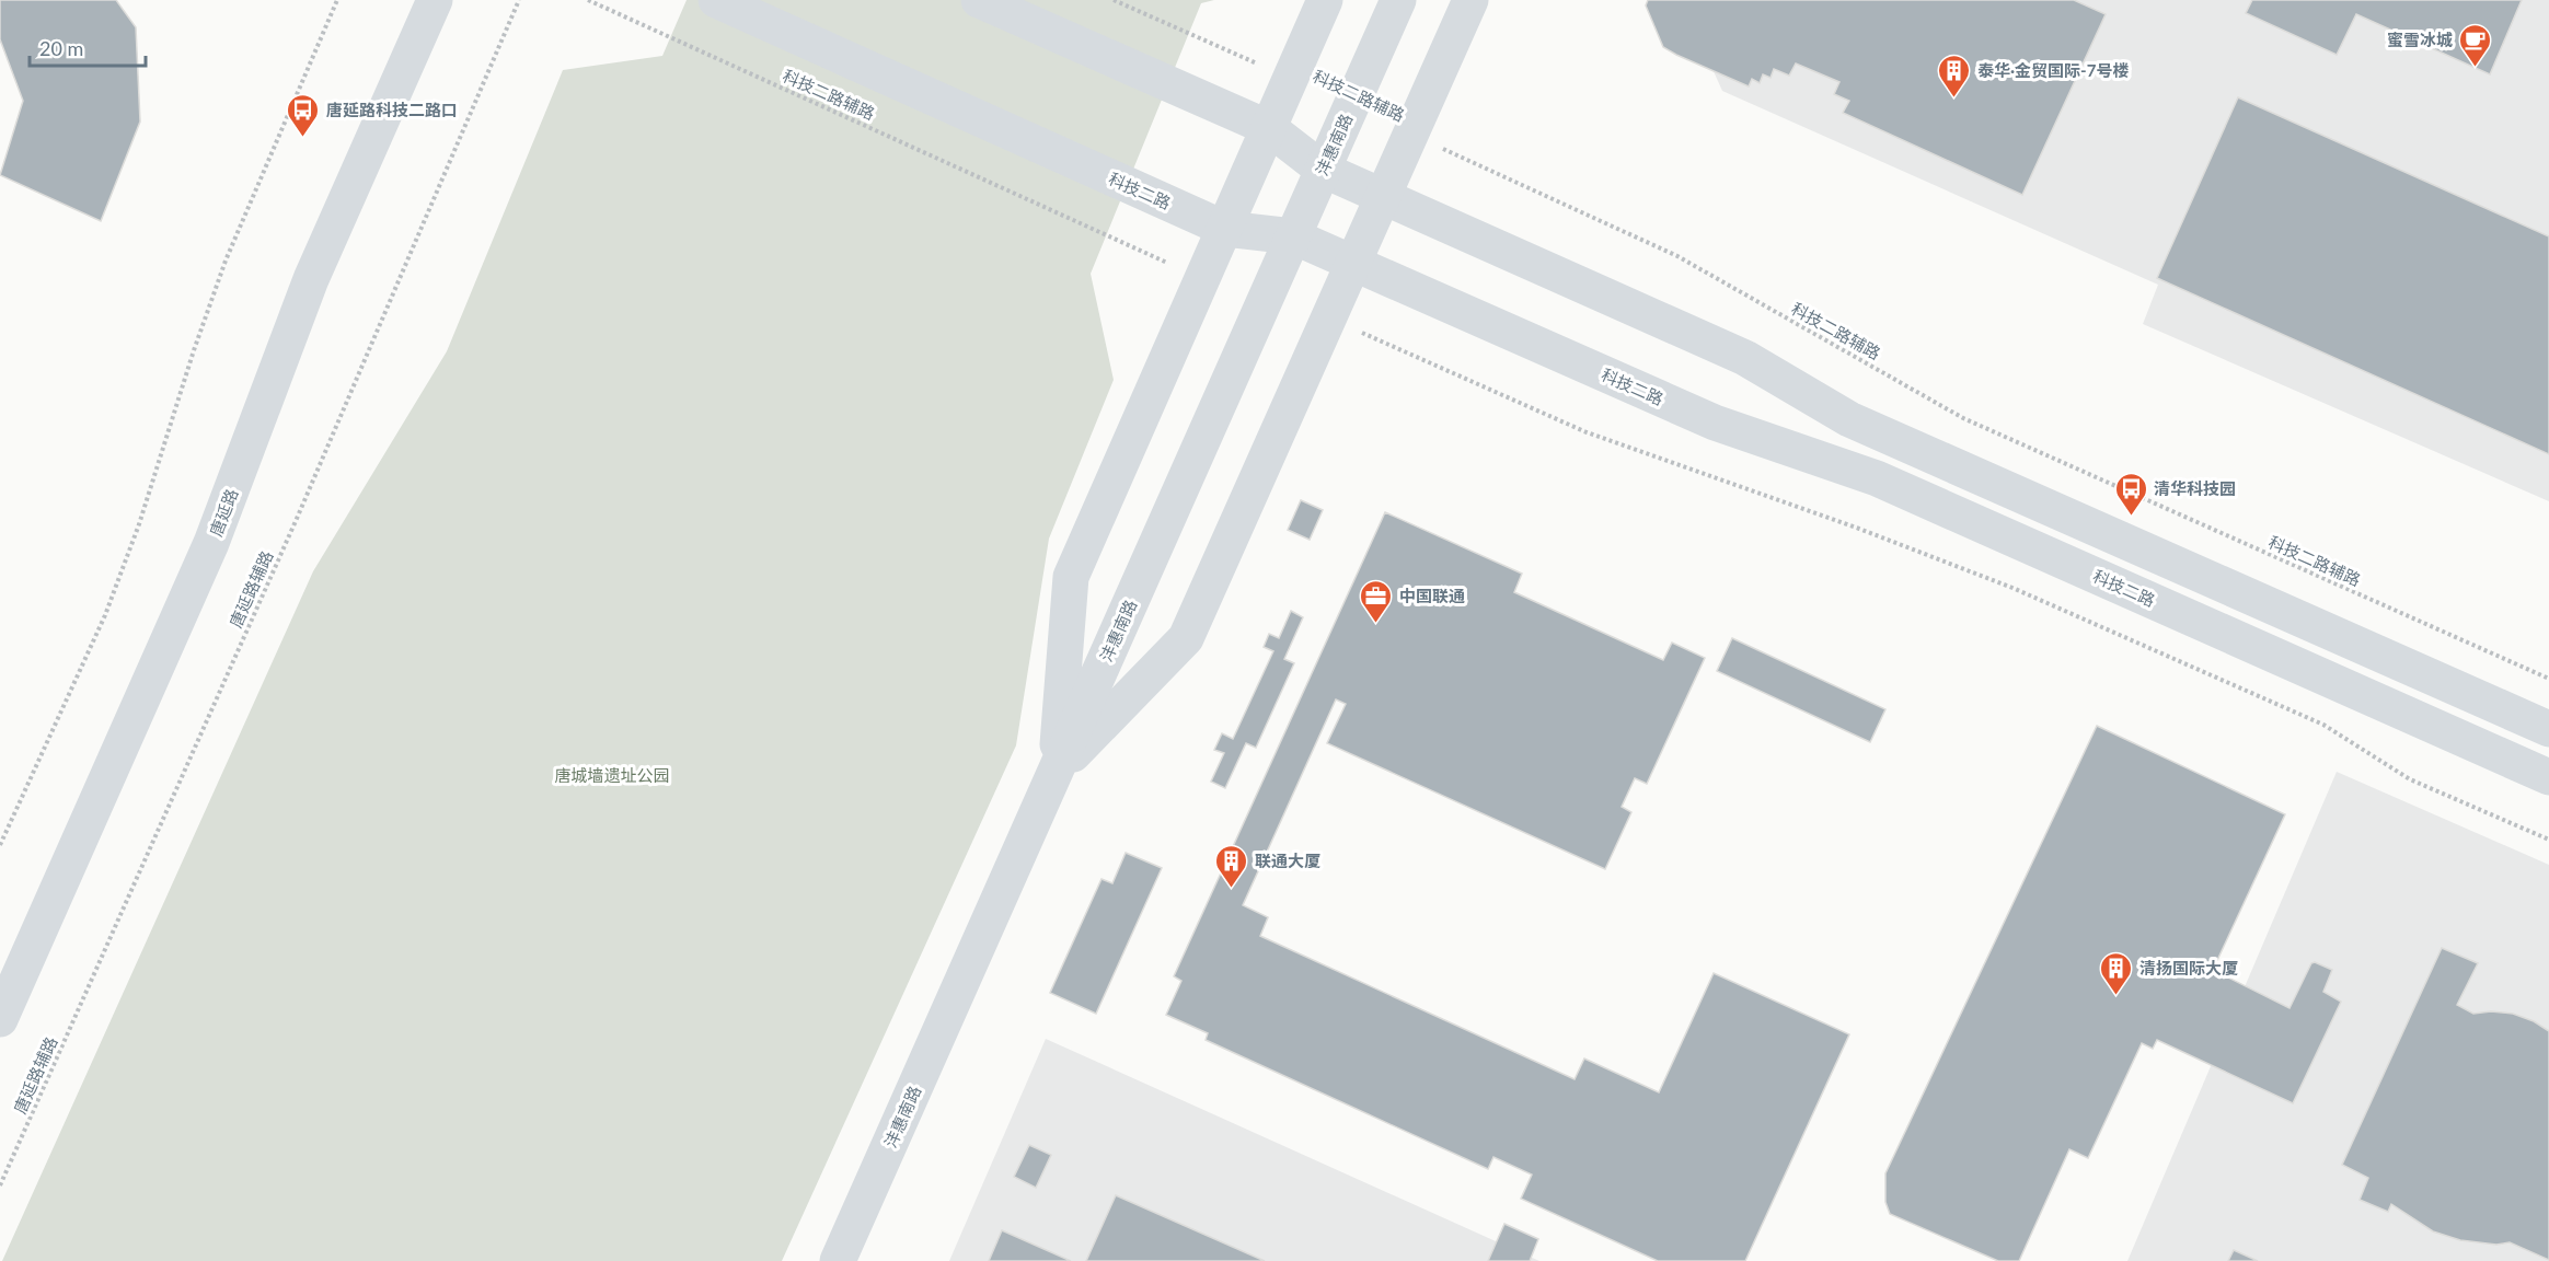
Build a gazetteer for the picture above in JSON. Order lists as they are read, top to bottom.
{
  "streets": {
    "main road": ["沣惠南路", "科技二路", "唐延路"],
    "path": ["科技二路辅路", "唐延路辅路"]
  },
  "crossings": [
    ["沣惠南路", "科技二路"]
  ],
  "parks": ["唐城墙遗址公园"],
  "places": {
    "cafe": ["蜜雪冰城"],
    "building": ["泰华·金贸国际-7号楼", "联通大厦", "清扬国际大厦"],
    "bus stop": ["唐延路科技二路口", "清华科技园"],
    "office": ["中国联通"]
  },
  "scale_bar": "20 m"
}
